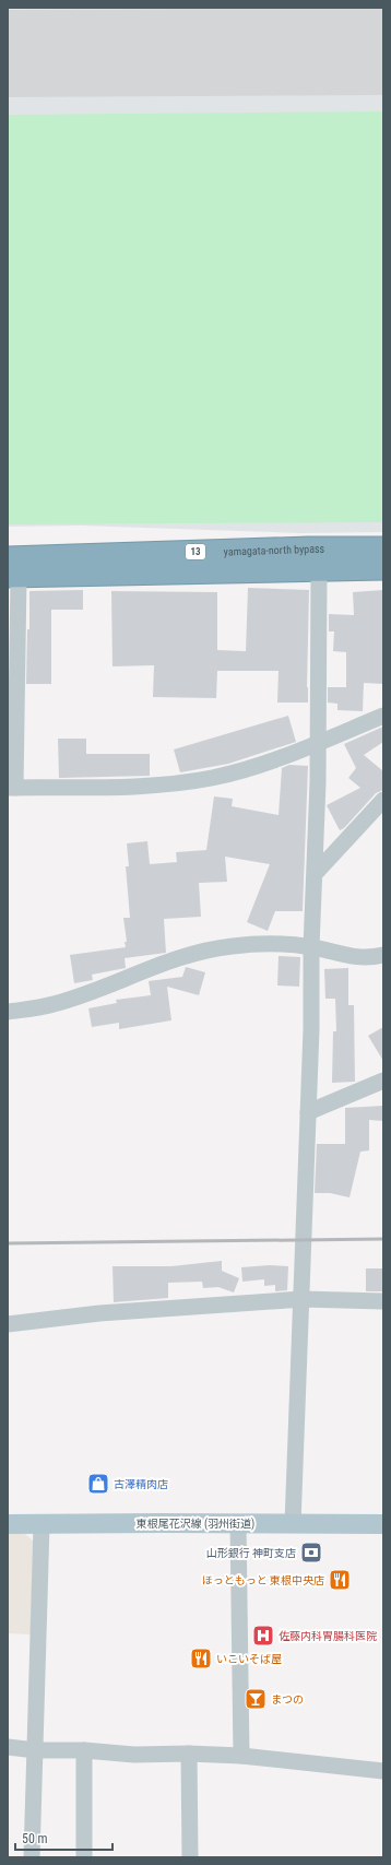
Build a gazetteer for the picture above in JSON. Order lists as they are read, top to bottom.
{
  "streets": {
    "highway": ["yamagata-north bypass", "13"],
    "main road": ["東根尾花沢線 (羽州街道)"]
  },
  "places": {
    "shop": ["古澤精肉店"],
    "bank": ["山形銀行 神町支店"],
    "restaurant": ["ほっともっと 東根中央店", "いこいそば屋"],
    "hospital": ["佐藤内科胃腸科医院"],
    "bar": ["まつの"]
  },
  "scale_bar": "50 m"
}
